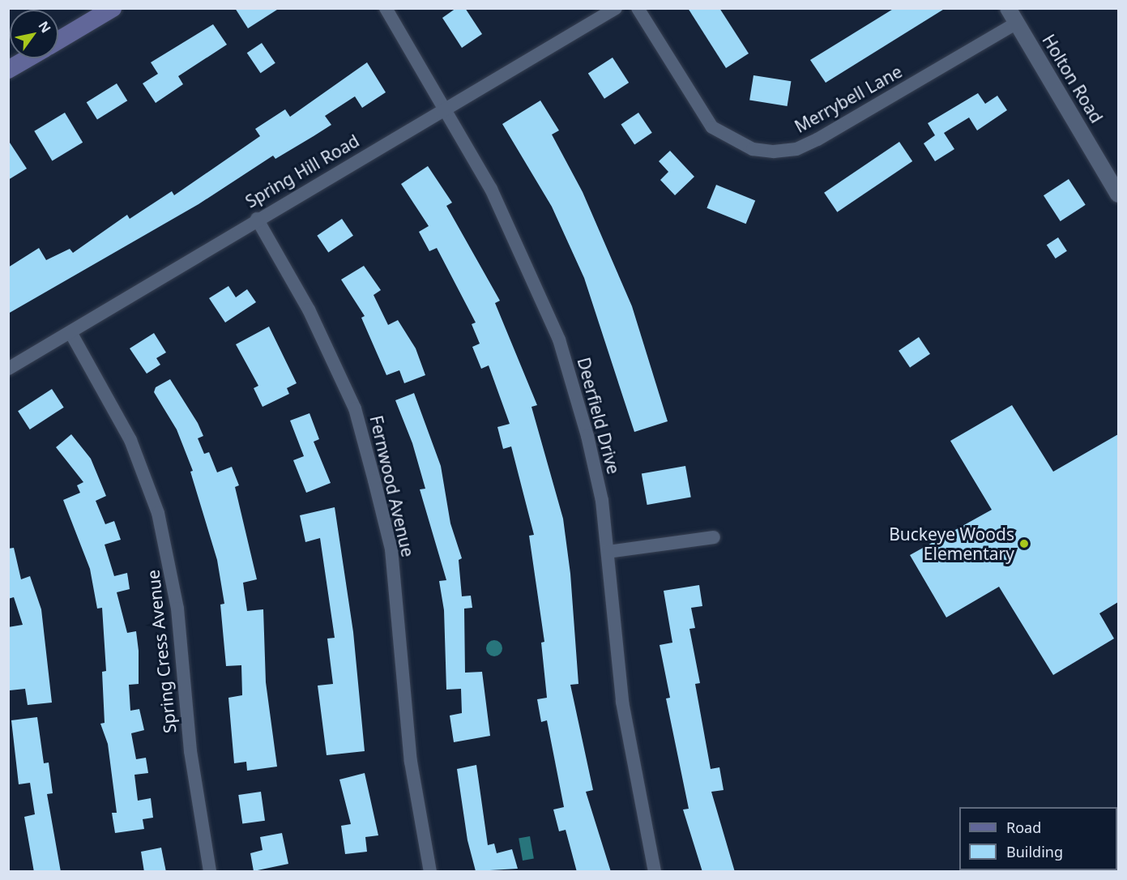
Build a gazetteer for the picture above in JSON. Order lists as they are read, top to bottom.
{
  "streets": {
    "street": [
      "Holton Road",
      "Merrybell Lane",
      "Spring Hill Road",
      "Deerfield Drive",
      "Fernwood Avenue",
      "Spring Cress Avenue"
    ]
  },
  "crossings": [
    ["Holton Road", "Merrybell Lane"],
    ["Spring Hill Road", "Deerfield Drive"],
    ["Spring Hill Road", "Fernwood Avenue"],
    ["Spring Hill Road", "Spring Cress Avenue"]
  ],
  "places": ["Buckeye Woods Elementary"],
  "legend": ["Road", "Building"],
  "north": "top right"
}
